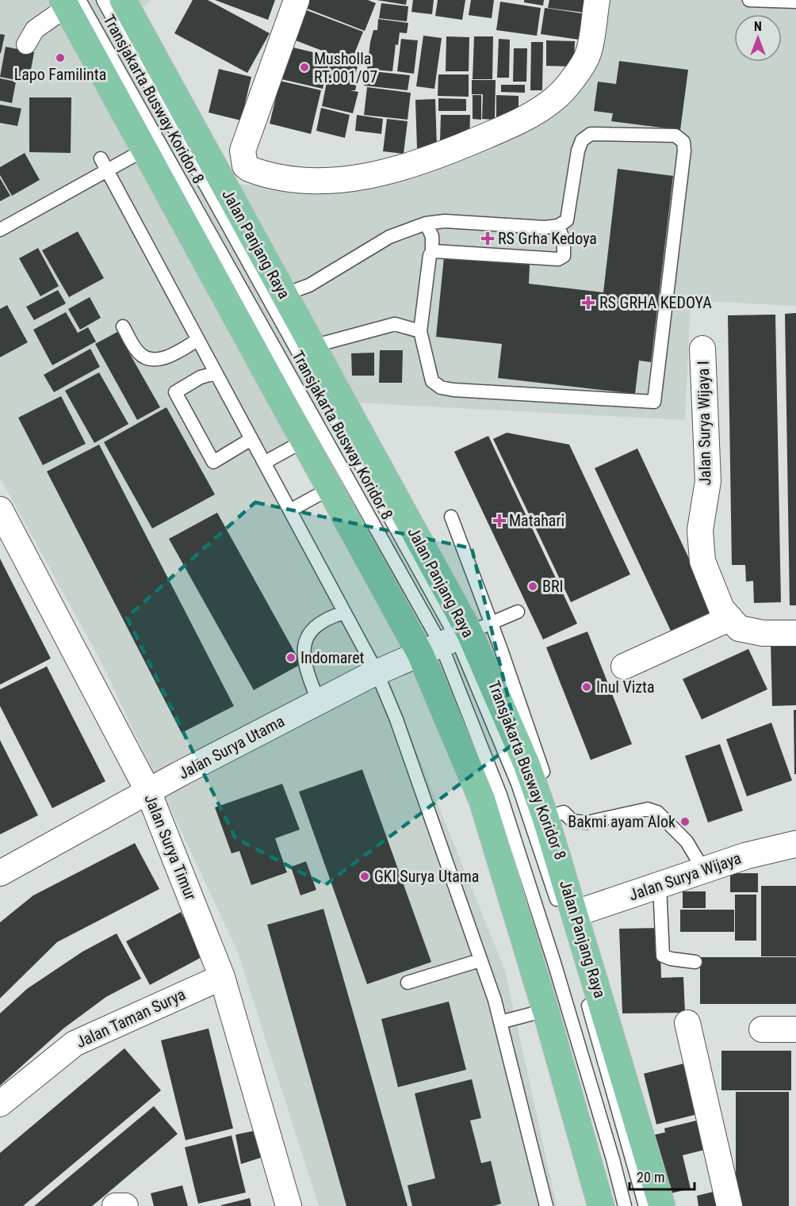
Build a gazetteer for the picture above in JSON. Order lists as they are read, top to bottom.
{
  "streets": {
    "main road": ["Jalan Panjang Raya"],
    "street": [
      "Jalan Surya Wijaya I",
      "Jalan Surya Utama",
      "Jalan Surya Timur",
      "Jalan Surya Wijaya",
      "Jalan Taman Surya"
    ],
    "lane": ["Transjakarta Busway Koridor 8"]
  },
  "crossings": [
    ["Transjakarta Busway Koridor 8", "Jalan Panjang Raya"],
    ["Transjakarta Busway Koridor 8", "Jalan Surya Utama"],
    ["Jalan Panjang Raya", "Jalan Surya Utama"],
    ["Jalan Panjang Raya", "Jalan Surya Wijaya"],
    ["Jalan Surya Utama", "Jalan Surya Timur"],
    ["Jalan Surya Timur", "Jalan Taman Surya"]
  ],
  "places": {
    "other": [
      "Lapo Familinta",
      "Musholla RT.001/07",
      "BRI",
      "Indomaret",
      "Inul Vizta",
      "Bakmi ayam Alok",
      "GKI Surya Utama"
    ],
    "health": ["RS Grha Kedoya", "RS GRHA KEDOYA", "Matahari"]
  },
  "scale_bar": "20 m",
  "north": "top"
}
